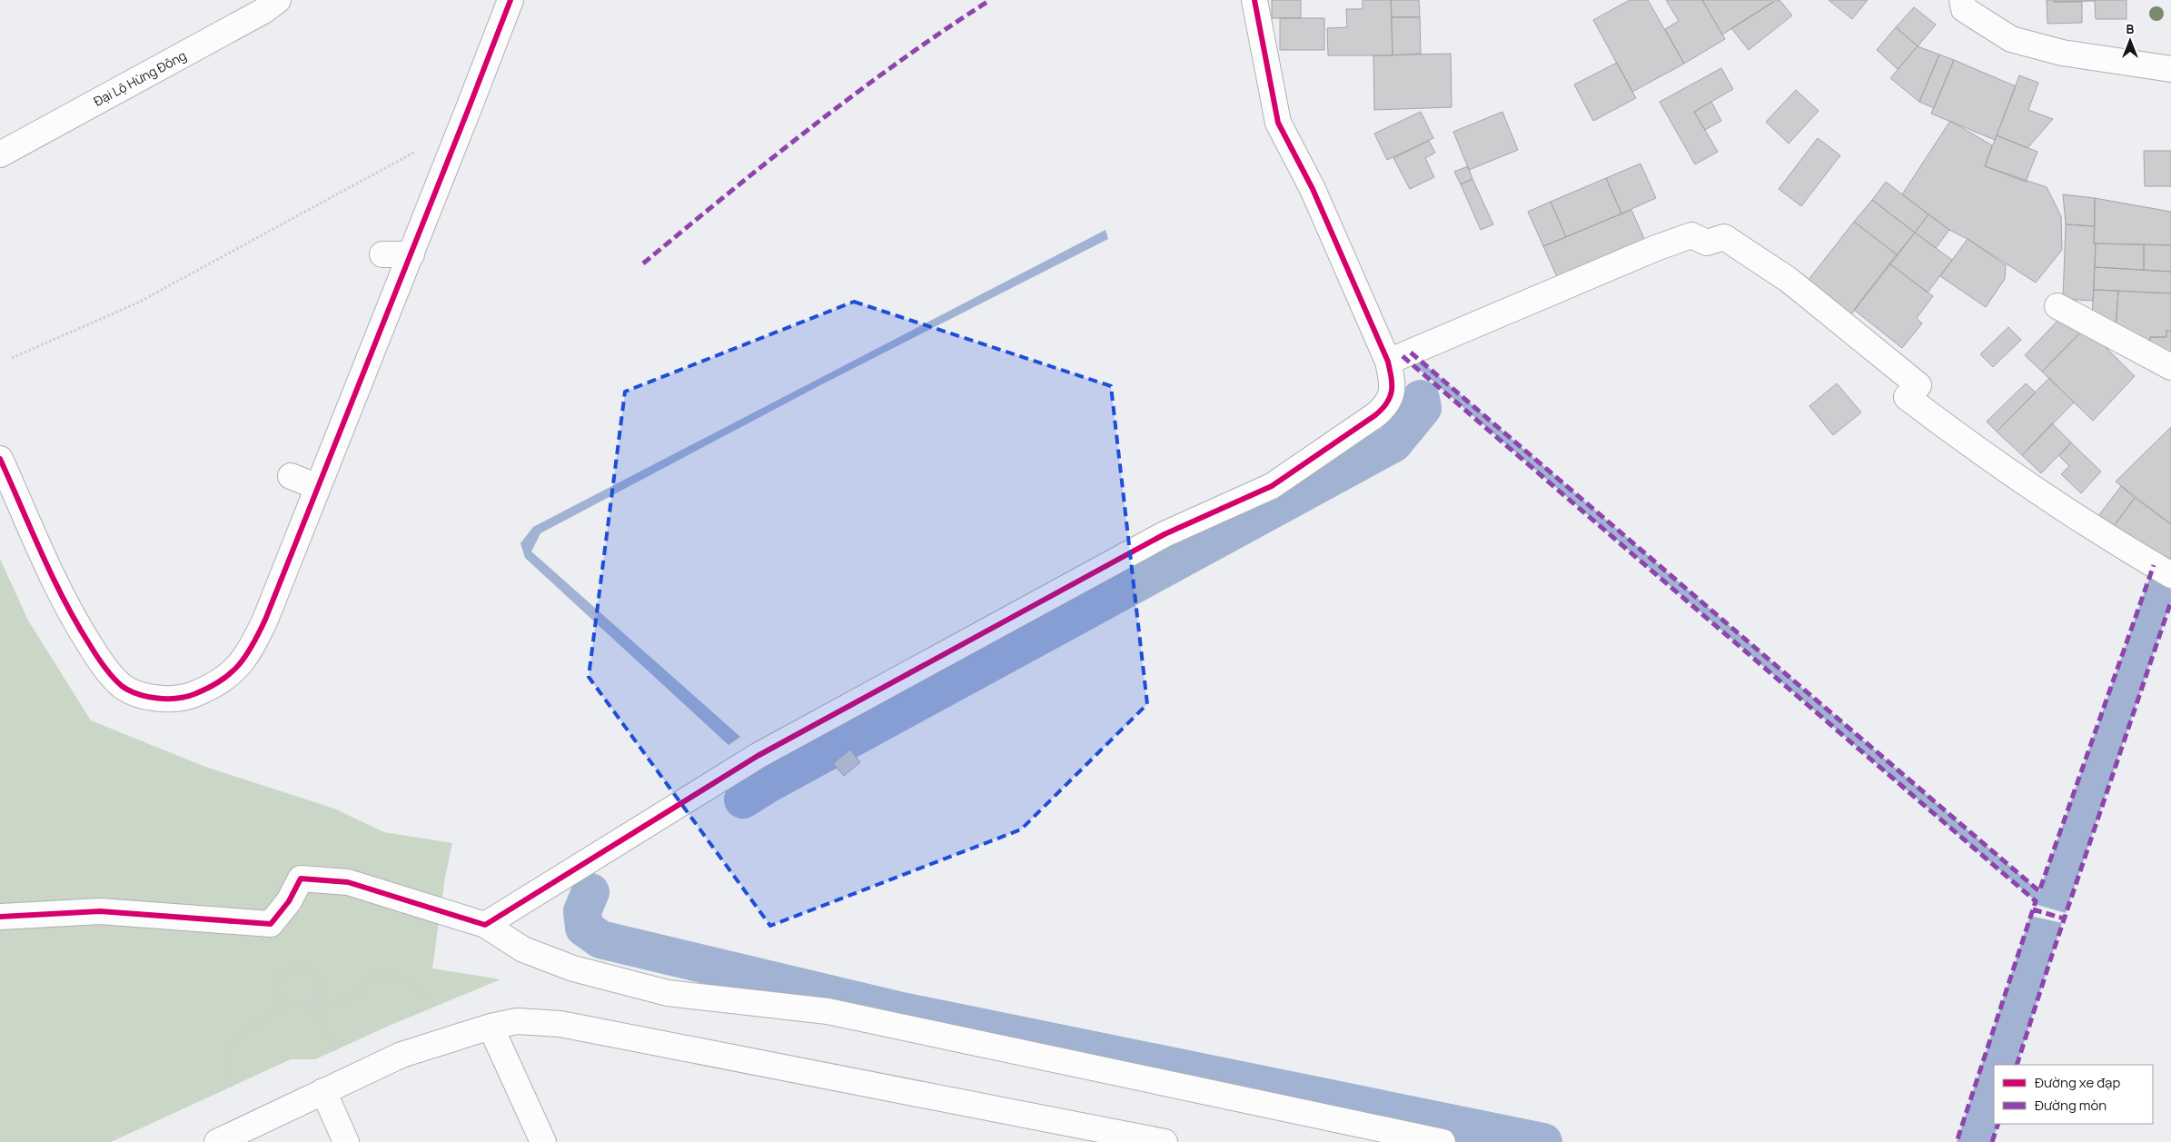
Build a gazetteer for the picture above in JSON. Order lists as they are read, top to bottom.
{
  "streets": {
    "street": ["Đại Lộ Hừng Đông"]
  },
  "legend": ["Đường xe đạp", "Đường mòn"],
  "north": "top"
}
